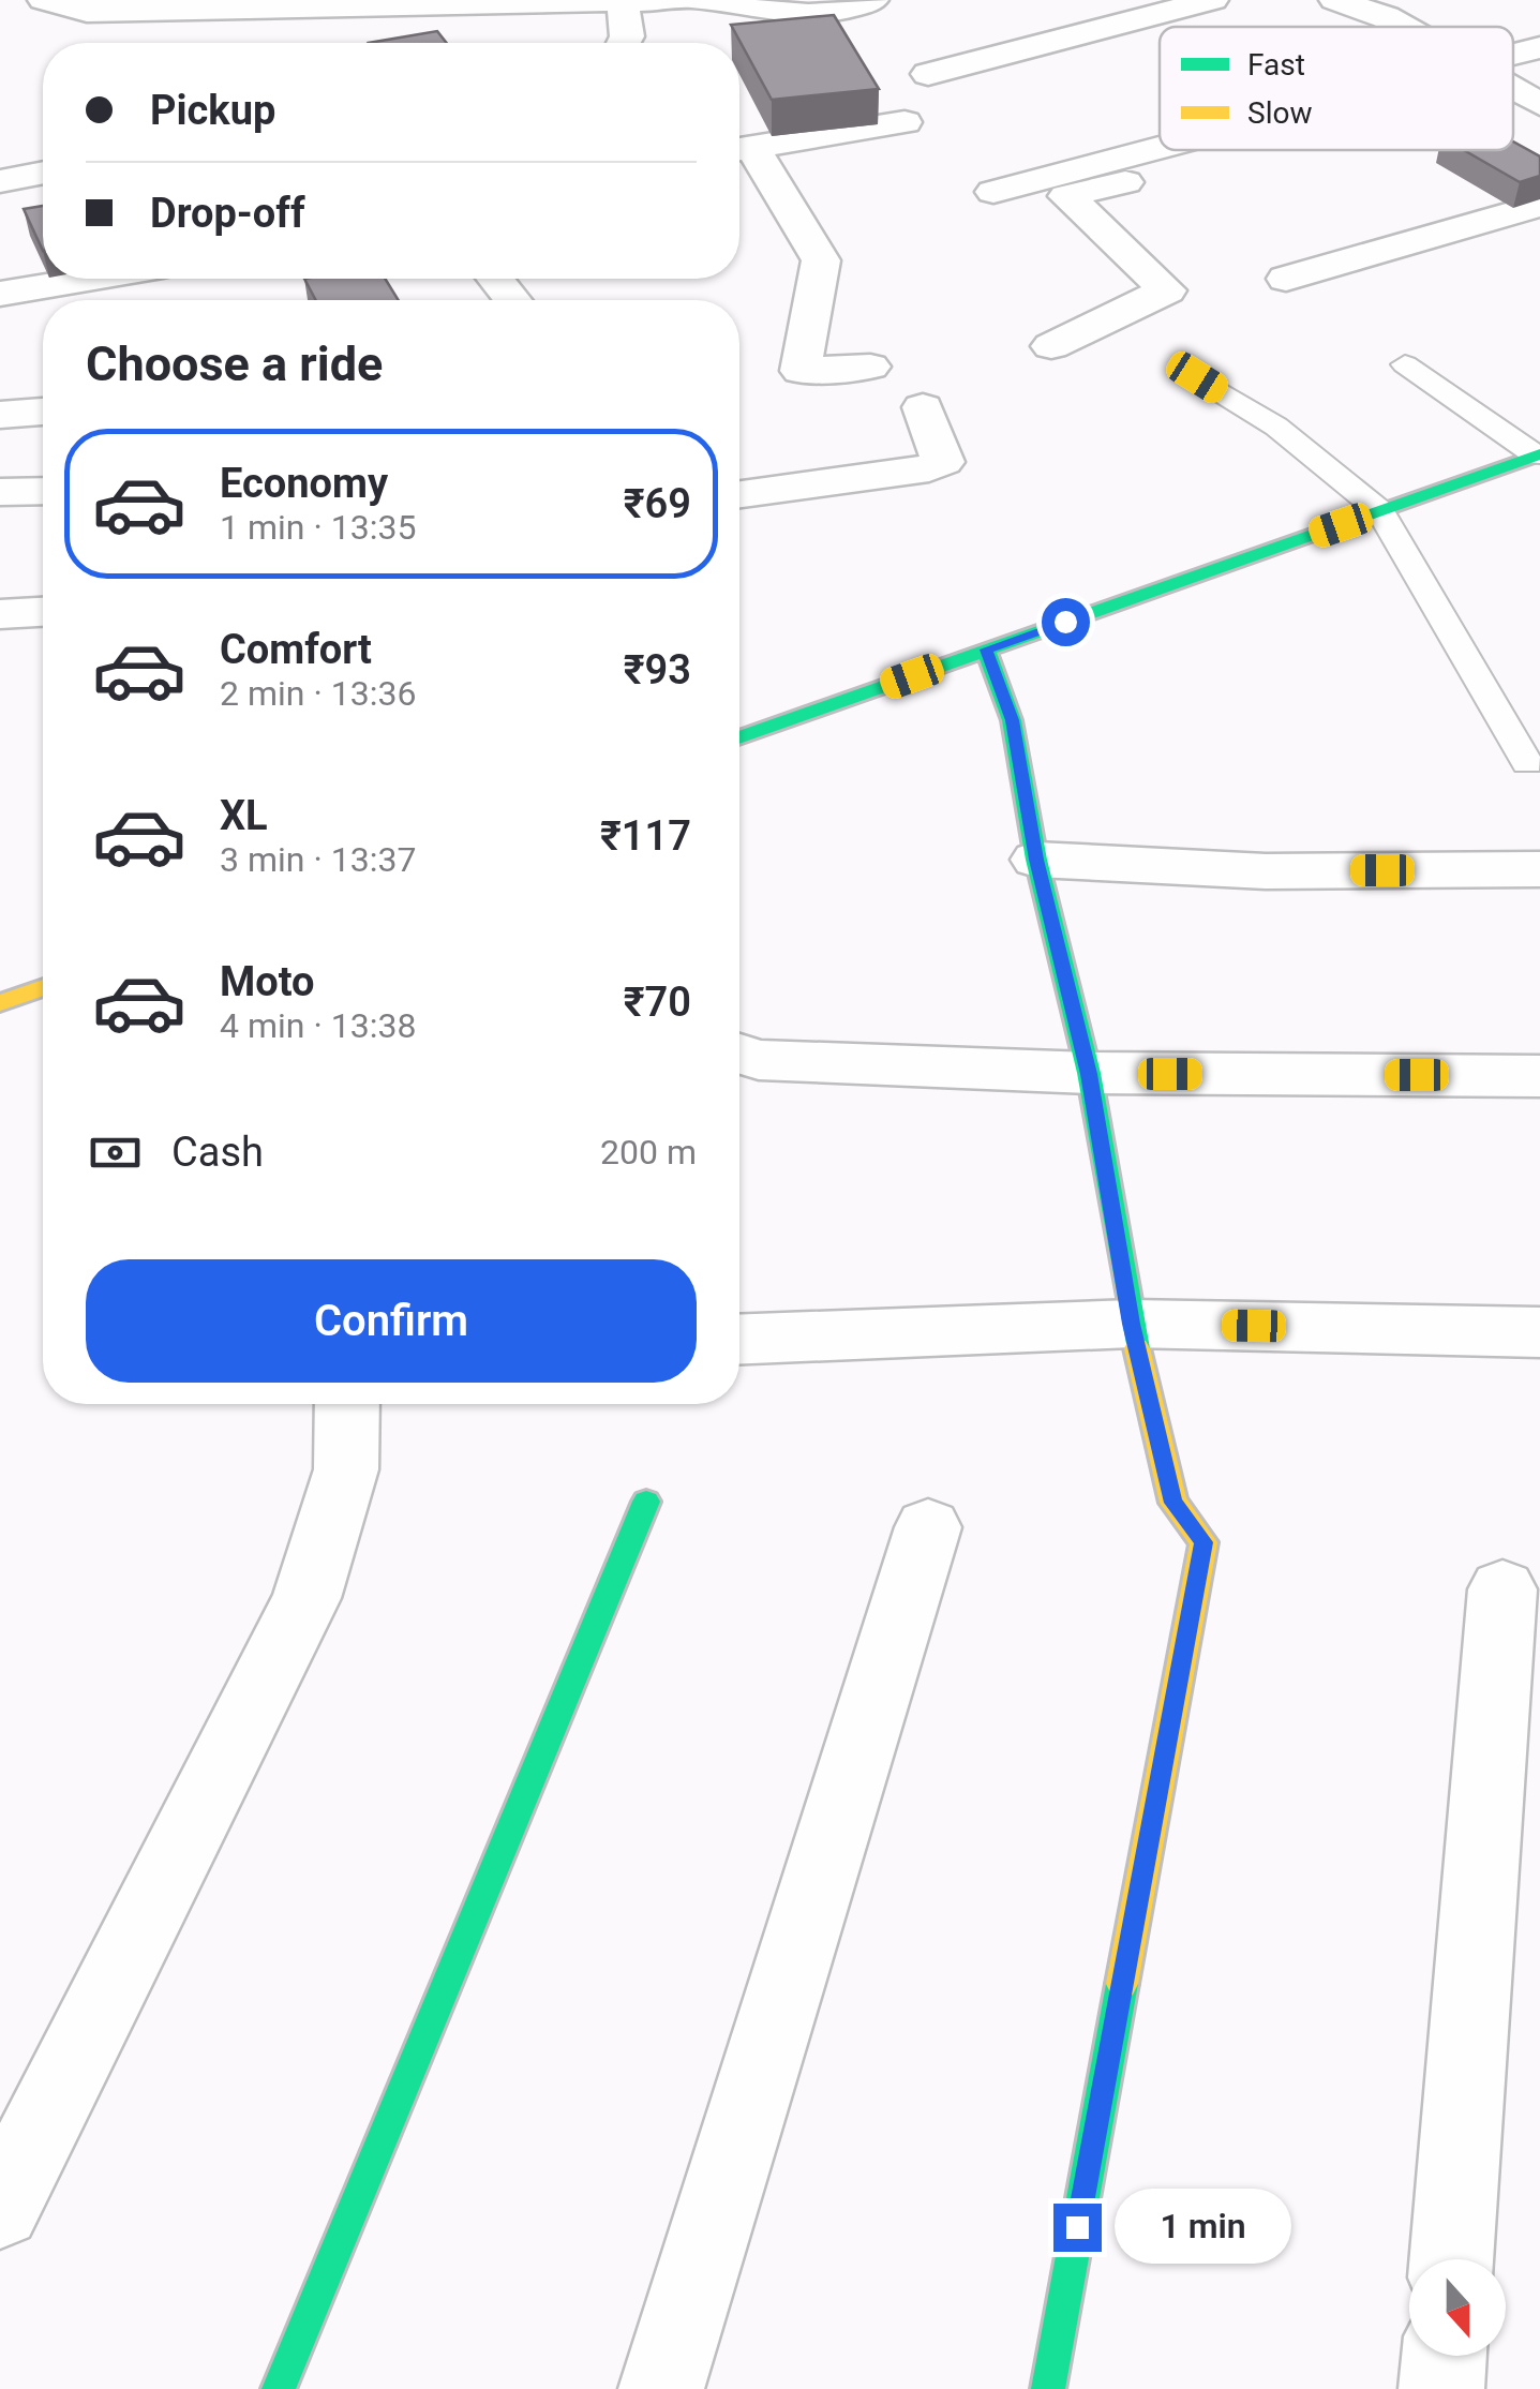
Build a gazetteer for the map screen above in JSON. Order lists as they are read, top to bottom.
{
  "legend": ["Fast", "Slow"],
  "north": "bottom",
  "page": {
    "banner": ["Pickup", "Drop-off"],
    "heading": "Choose a ride",
    "list": [
      {
        "name": "Economy",
        "note": "1 min · 13:35",
        "value": "₹69"
      },
      {
        "name": "Comfort",
        "note": "2 min · 13:36",
        "value": "₹93"
      },
      {
        "name": "XL",
        "note": "3 min · 13:37",
        "value": "₹117"
      },
      {
        "name": "Moto",
        "note": "4 min · 13:38",
        "value": "₹70"
      }
    ],
    "pay": ["Cash", "200 m"],
    "buttons": "Confirm",
    "bubble": "1 min"
  }
}
